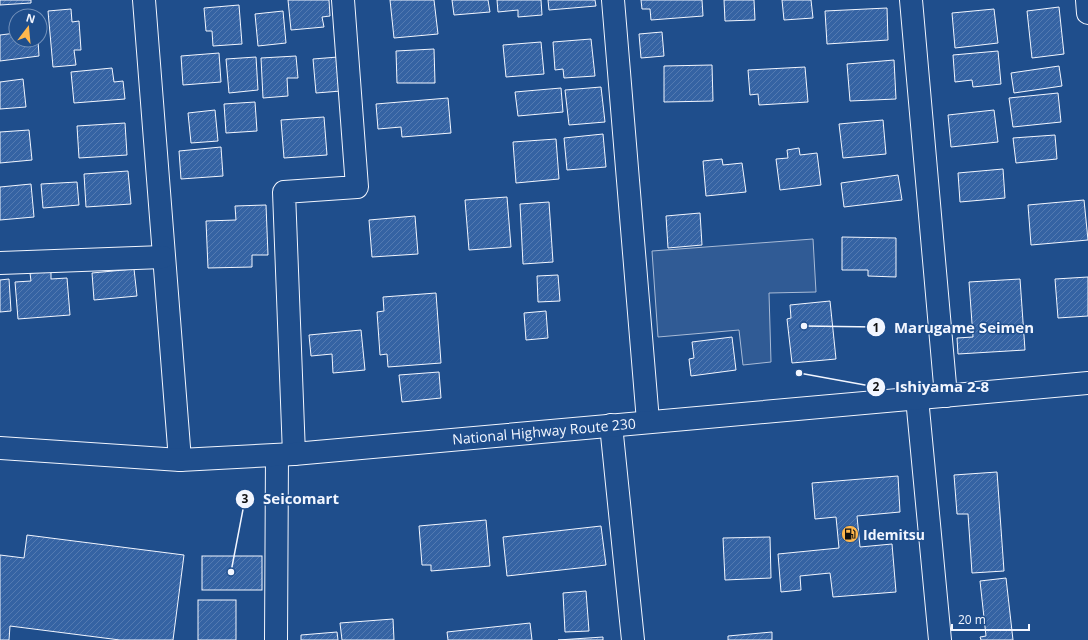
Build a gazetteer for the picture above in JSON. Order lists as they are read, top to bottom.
{
  "streets": {
    "main road": ["National Highway Route 230"]
  },
  "places": {
    "other": ["Marugame Seimen", "Ishiyama 2-8", "Seicomart"],
    "fuel station": ["Idemitsu"]
  },
  "scale_bar": "20 m",
  "north": "top"
}
